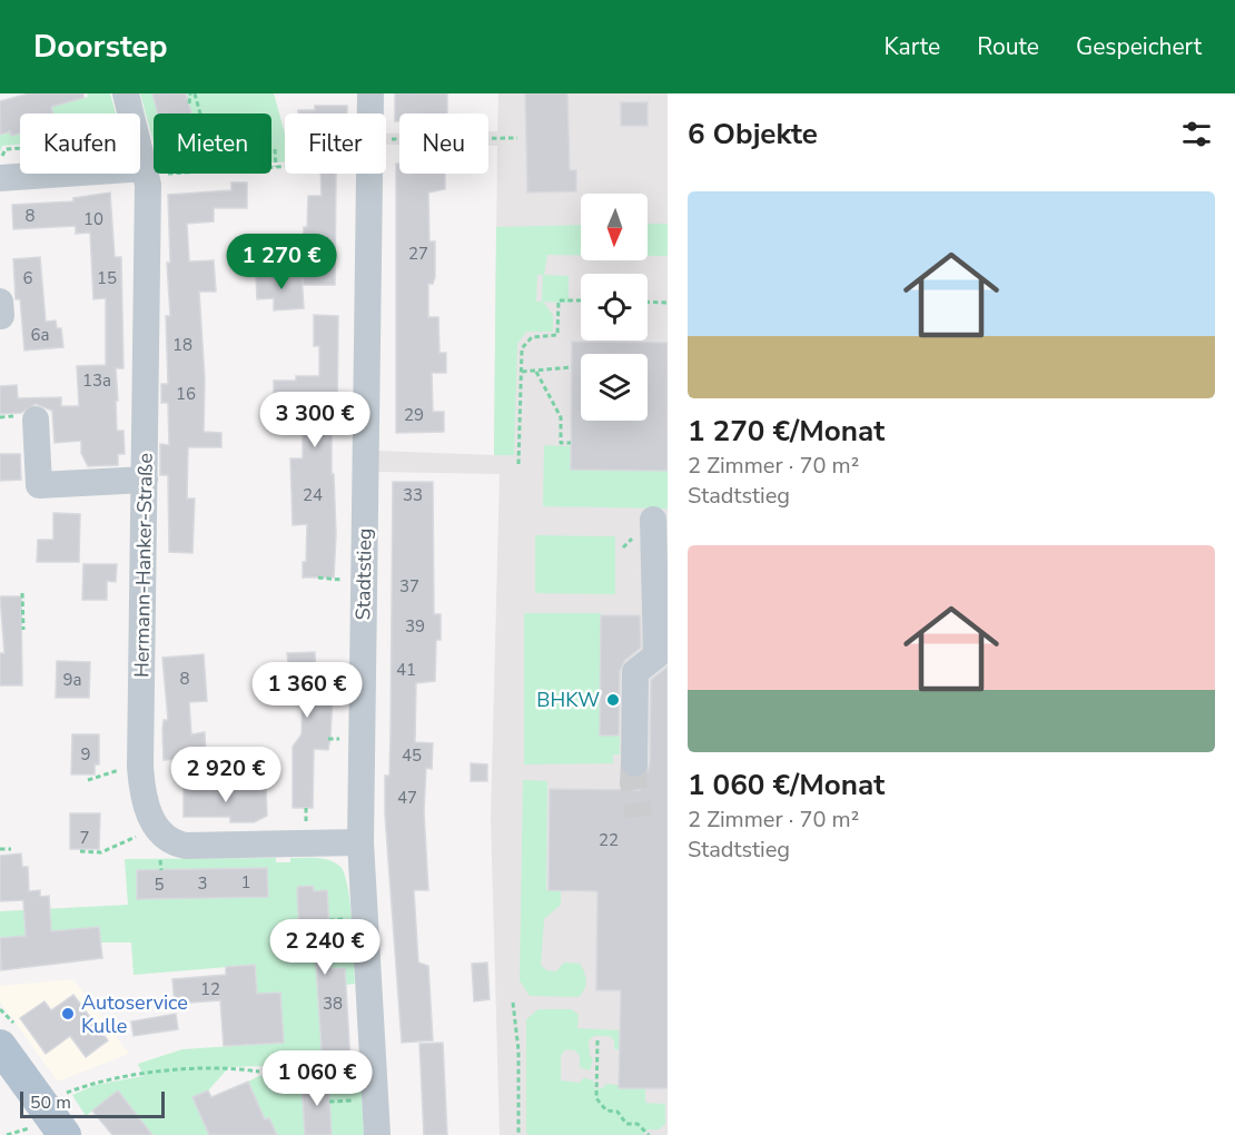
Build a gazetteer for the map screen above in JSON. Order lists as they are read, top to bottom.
{
  "streets": {
    "street": ["Hermann-Hanker-Straße", "Stadtstieg"]
  },
  "places": ["BHKW", "Autoservice Kulle"],
  "house_numbers": [
    "8",
    "10",
    "27",
    "6",
    "15",
    "6a",
    "18",
    "13a",
    "16",
    "29",
    "24",
    "33",
    "37",
    "39",
    "41",
    "8",
    "9a",
    "9",
    "45",
    "47",
    "7",
    "22",
    "1",
    "3",
    "5",
    "12",
    "38"
  ],
  "scale_bar": "50 m",
  "north": "bottom",
  "page": {
    "header": "Doorstep",
    "nav": ["Karte", "Route", "Gespeichert"],
    "heading": "6 Objekte",
    "chip": [
      "Kaufen",
      "Mieten",
      "Filter",
      "Neu"
    ],
    "list": [
      {
        "name": "1 270 €/Monat",
        "note": "2 Zimmer · 70 m² · Stadtstieg"
      },
      {
        "name": "1 060 €/Monat",
        "note": "2 Zimmer · 70 m² · Stadtstieg"
      }
    ],
    "price": [
      "1 270 €",
      "3 300 €",
      "1 360 €",
      "2 920 €",
      "2 240 €",
      "1 060 €"
    ],
    "scale": "50 m"
  }
}
